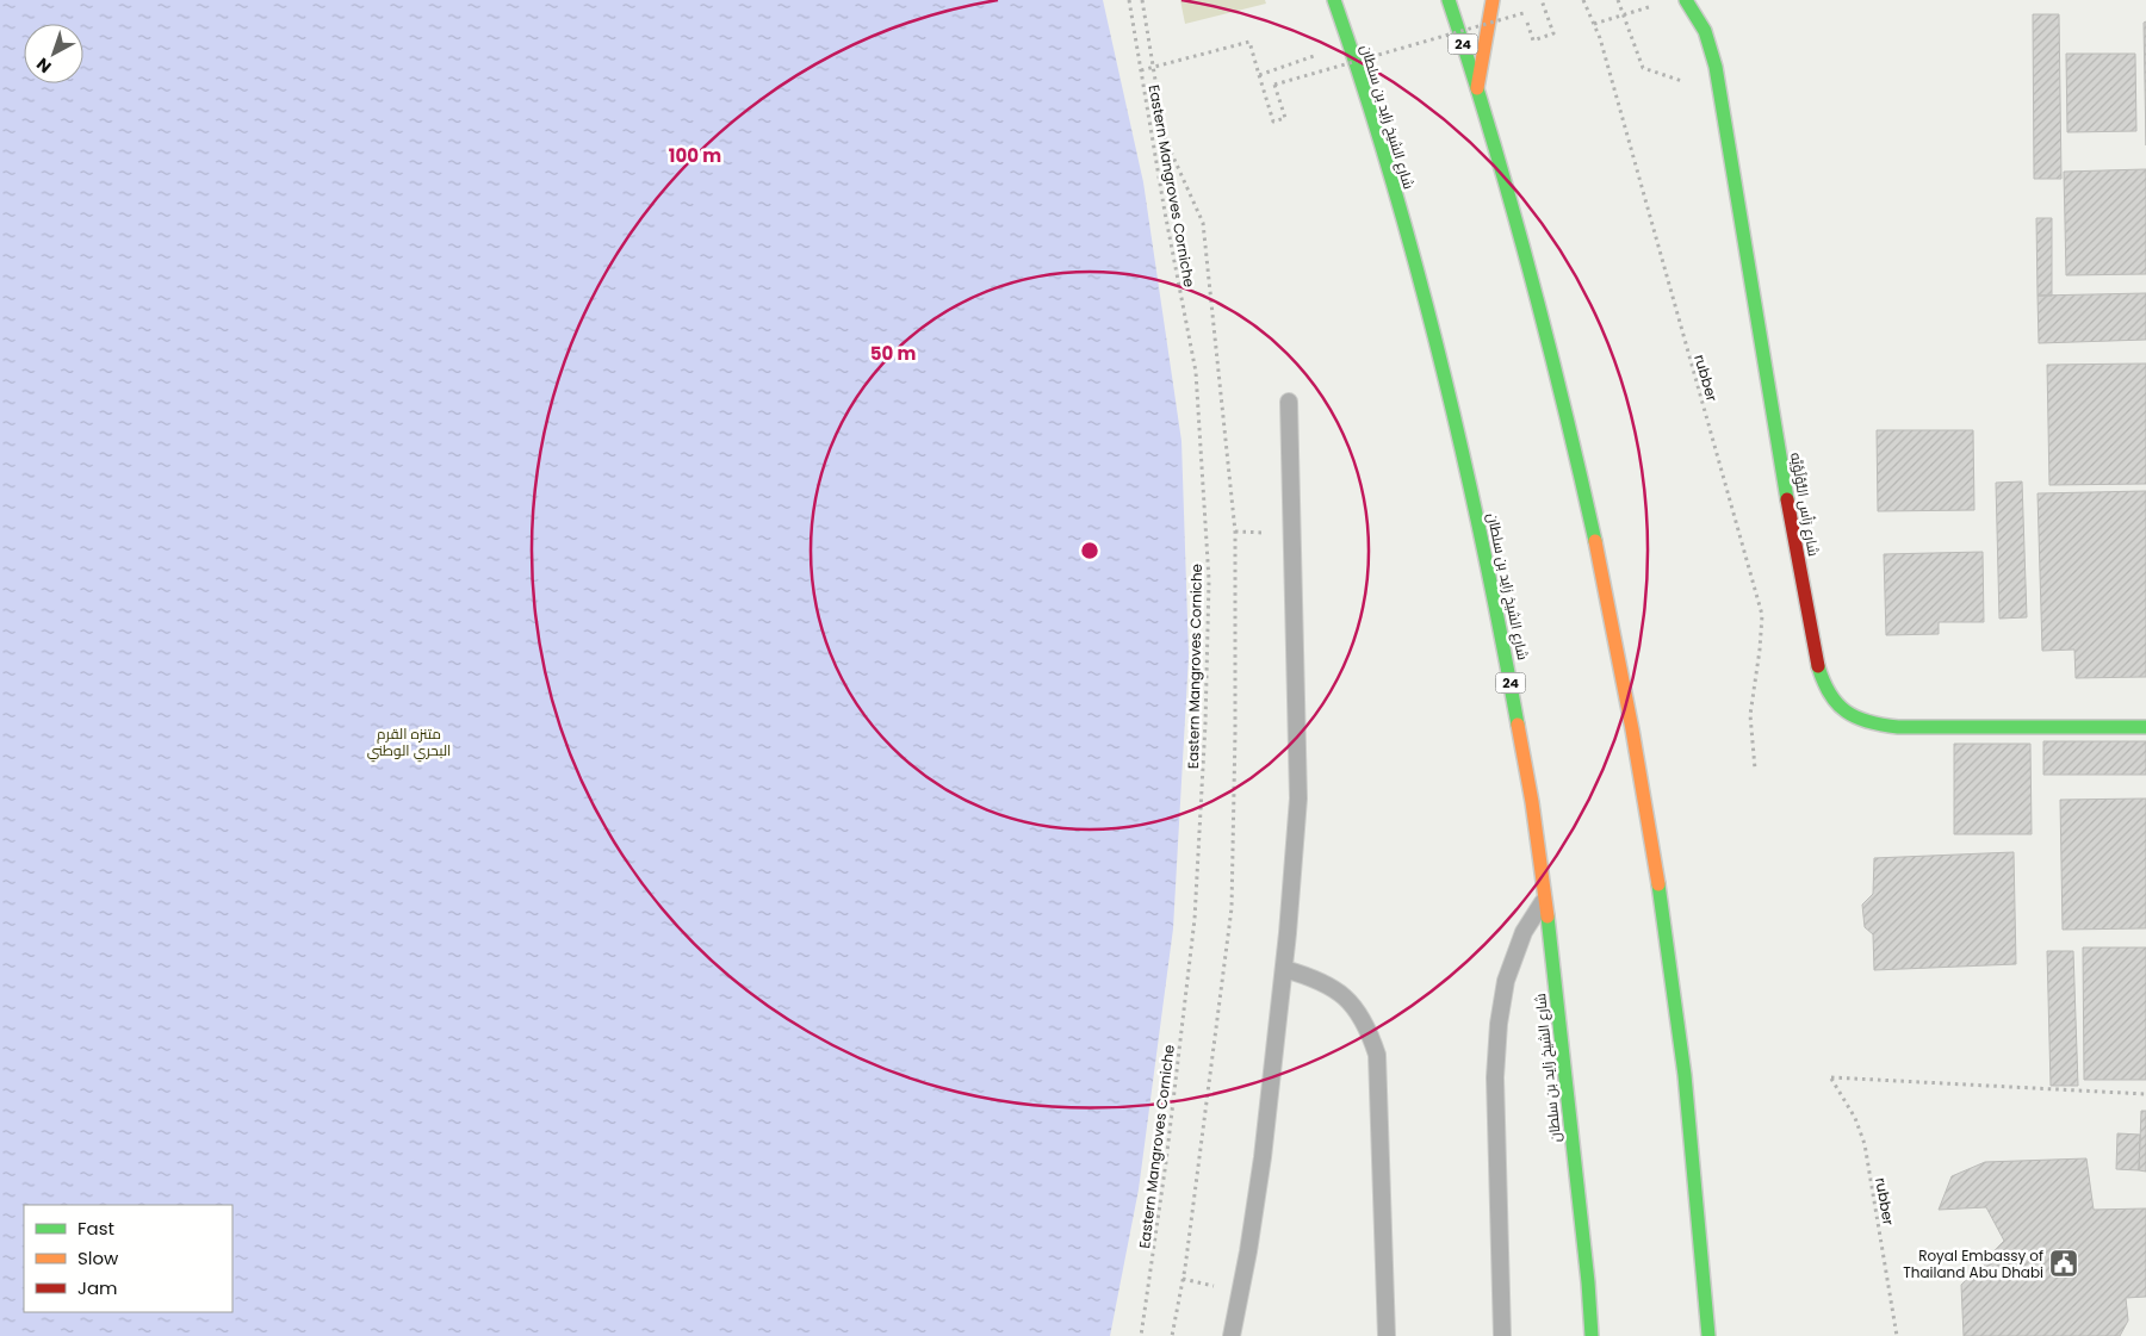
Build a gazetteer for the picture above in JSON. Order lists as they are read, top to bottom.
{
  "streets": {
    "main road": ["24", "شارع الشيخ زايد بن سلطان", "شارع رَأس اللُّؤلُؤيَّه"],
    "path": ["Eastern Mangroves Corniche", "rubber"]
  },
  "parks": ["متنزه القرم البحري الوطني"],
  "places": {
    "public building": ["Royal Embassy of Thailand Abu Dhabi"]
  },
  "legend": ["Fast", "Slow", "Jam"],
  "north": "bottom left",
  "rings": ["100 m", "50 m"]
}
